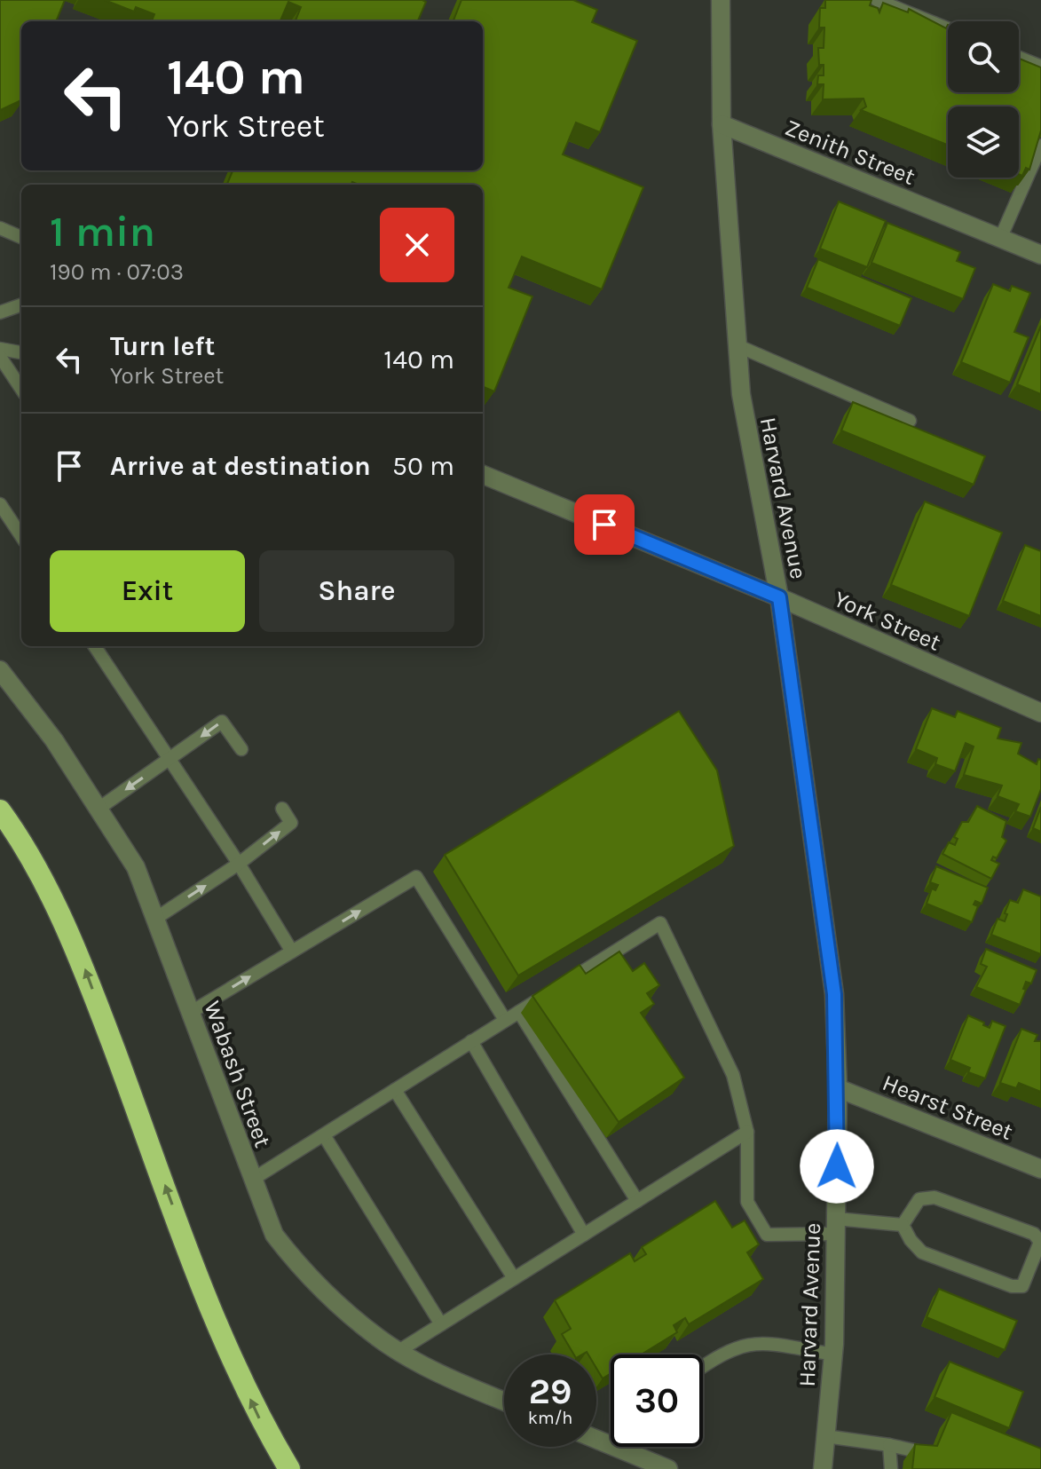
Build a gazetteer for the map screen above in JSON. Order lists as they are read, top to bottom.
{
  "streets": {
    "street": [
      "Zenith Street",
      "Harvard Avenue",
      "York Street",
      "Wabash Street",
      "Hearst Street"
    ]
  },
  "crossings": [
    ["Zenith Street", "Harvard Avenue"],
    ["Harvard Avenue", "York Street"],
    ["Harvard Avenue", "Hearst Street"]
  ],
  "page": {
    "turn": ["140 m", "York Street"],
    "heading": ["1 min", "190 m · 07:03"],
    "list": [
      {
        "name": "Turn left",
        "note": "York Street",
        "value": "140 m"
      },
      {
        "name": "Arrive at destination",
        "value": "50 m"
      }
    ],
    "buttons": ["Exit", "Share"],
    "speed": "29 km/h",
    "limit": "30"
  }
}
